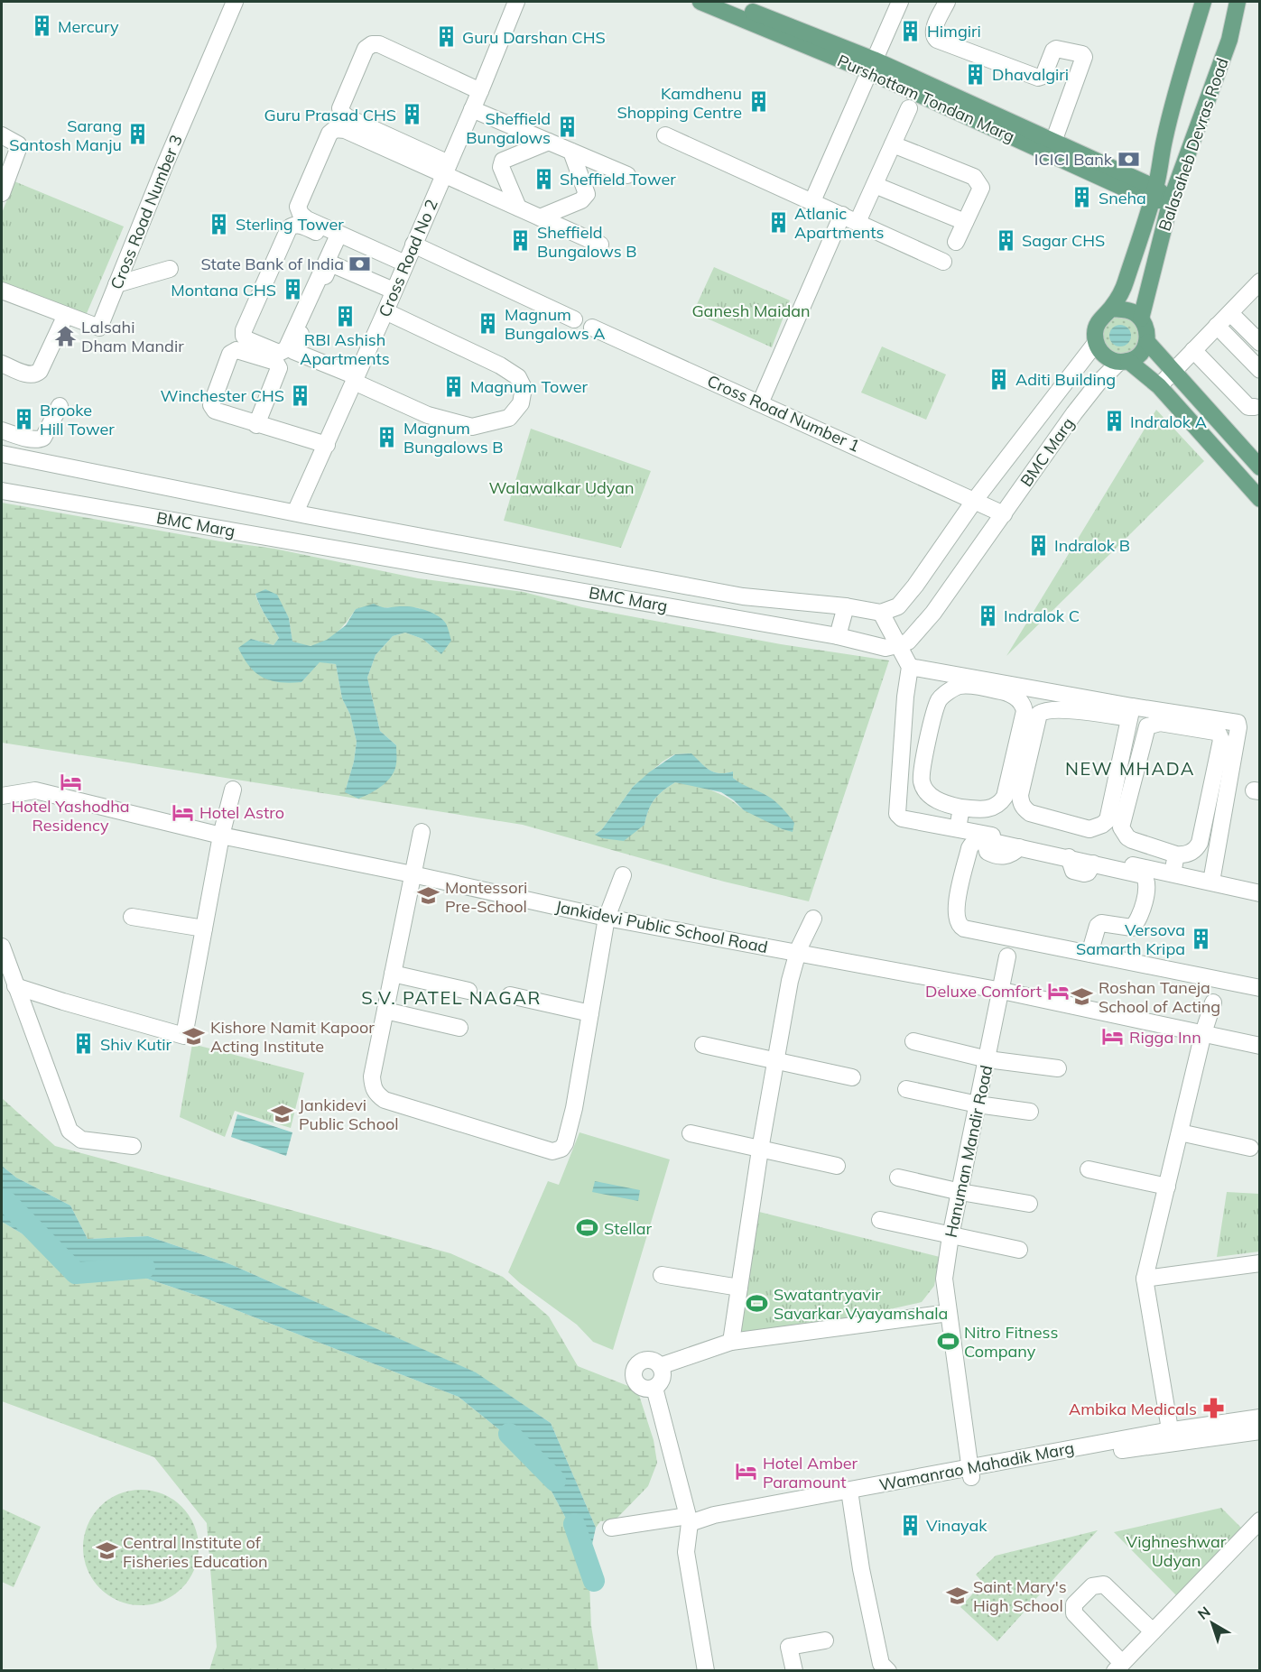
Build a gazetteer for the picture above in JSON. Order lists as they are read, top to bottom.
{
  "streets": {
    "main road": ["Purshottam Tondan Marg", "Balasaheb Devras Road"],
    "street": [
      "Cross Road Number 3",
      "Cross Road No 2",
      "Cross Road Number 1",
      "BMC Marg",
      "Jankidevi Public School Road",
      "Hanuman Mandir Road",
      "Wamanrao Mahadik Marg"
    ]
  },
  "crossings": [
    ["Purshottam Tondan Marg", "Balasaheb Devras Road"],
    ["Balasaheb Devras Road", "BMC Marg"],
    ["Cross Road No 2", "BMC Marg"],
    ["Cross Road Number 1", "BMC Marg"],
    ["Jankidevi Public School Road", "Hanuman Mandir Road"],
    ["Hanuman Mandir Road", "Wamanrao Mahadik Marg"]
  ],
  "districts": ["NEW MHADA", "S.V. PATEL NAGAR"],
  "parks": ["Ganesh Maidan", "Walawalkar Udyan", "Vighneshwar Udyan"],
  "places": {
    "building": [
      "Mercury",
      "Himgiri",
      "Guru Darshan CHS",
      "Dhavalgiri",
      "Kamdhenu Shopping Centre",
      "Guru Prasad CHS",
      "Sheffield Bungalows",
      "Sarang Santosh Manju",
      "Sheffield Tower",
      "Sneha",
      "Atlanic Apartments",
      "Sterling Tower",
      "Sagar CHS",
      "Sheffield Bungalows B",
      "Montana CHS",
      "RBI Ashish Apartments",
      "Magnum Bungalows A",
      "Aditi Building",
      "Magnum Tower",
      "Winchester CHS",
      "Brooke Hill Tower",
      "Indralok A",
      "Magnum Bungalows B",
      "Indralok B",
      "Indralok C",
      "Versova Samarth Kripa",
      "Shiv Kutir",
      "Vinayak"
    ],
    "bank": ["ICICI Bank", "State Bank of India"],
    "temple": ["Lalsahi Dham Mandir"],
    "hotel": [
      "Hotel Yashodha Residency",
      "Hotel Astro",
      "Deluxe Comfort",
      "Rigga Inn",
      "Hotel Amber Paramount"
    ],
    "school or university": [
      "Montessori Pre-School",
      "Roshan Taneja School of Acting",
      "Kishore Namit Kapoor Acting Institute",
      "Jankidevi Public School",
      "Central Institute of Fisheries Education",
      "Saint Mary's High School"
    ],
    "sports": ["Stellar", "Swatantryavir Savarkar Vyayamshala", "Nitro Fitness Company"],
    "pharmacy": ["Ambika Medicals"]
  },
  "north": "top left"
}
